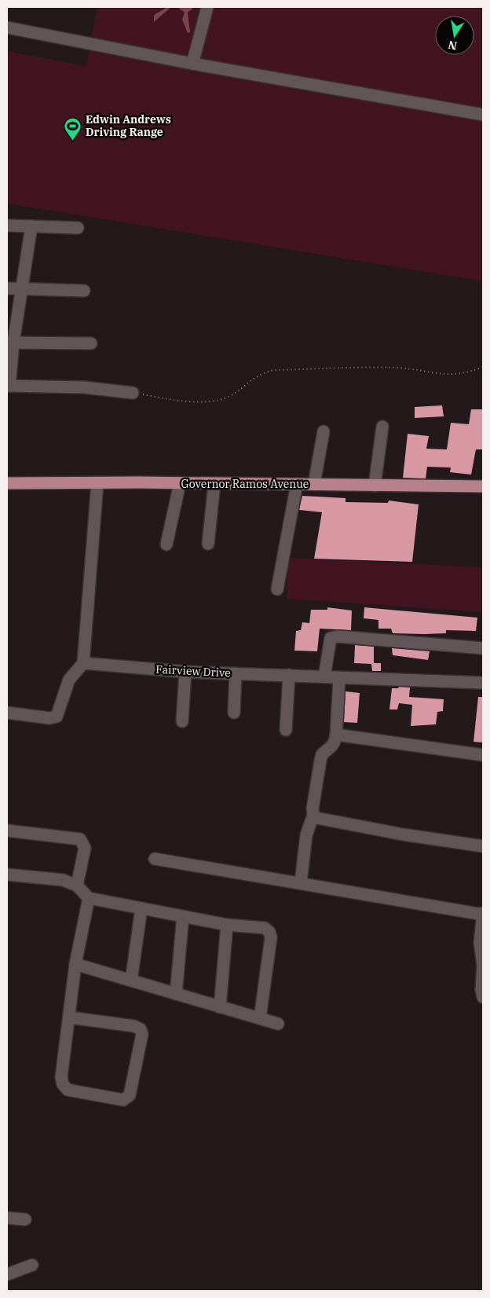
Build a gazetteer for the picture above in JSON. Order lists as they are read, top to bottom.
{
  "streets": {
    "main road": ["Governor Ramos Avenue"],
    "street": ["Fairview Drive"]
  },
  "places": {
    "sports": ["Edwin Andrews Driving Range"]
  },
  "north": "bottom"
}
